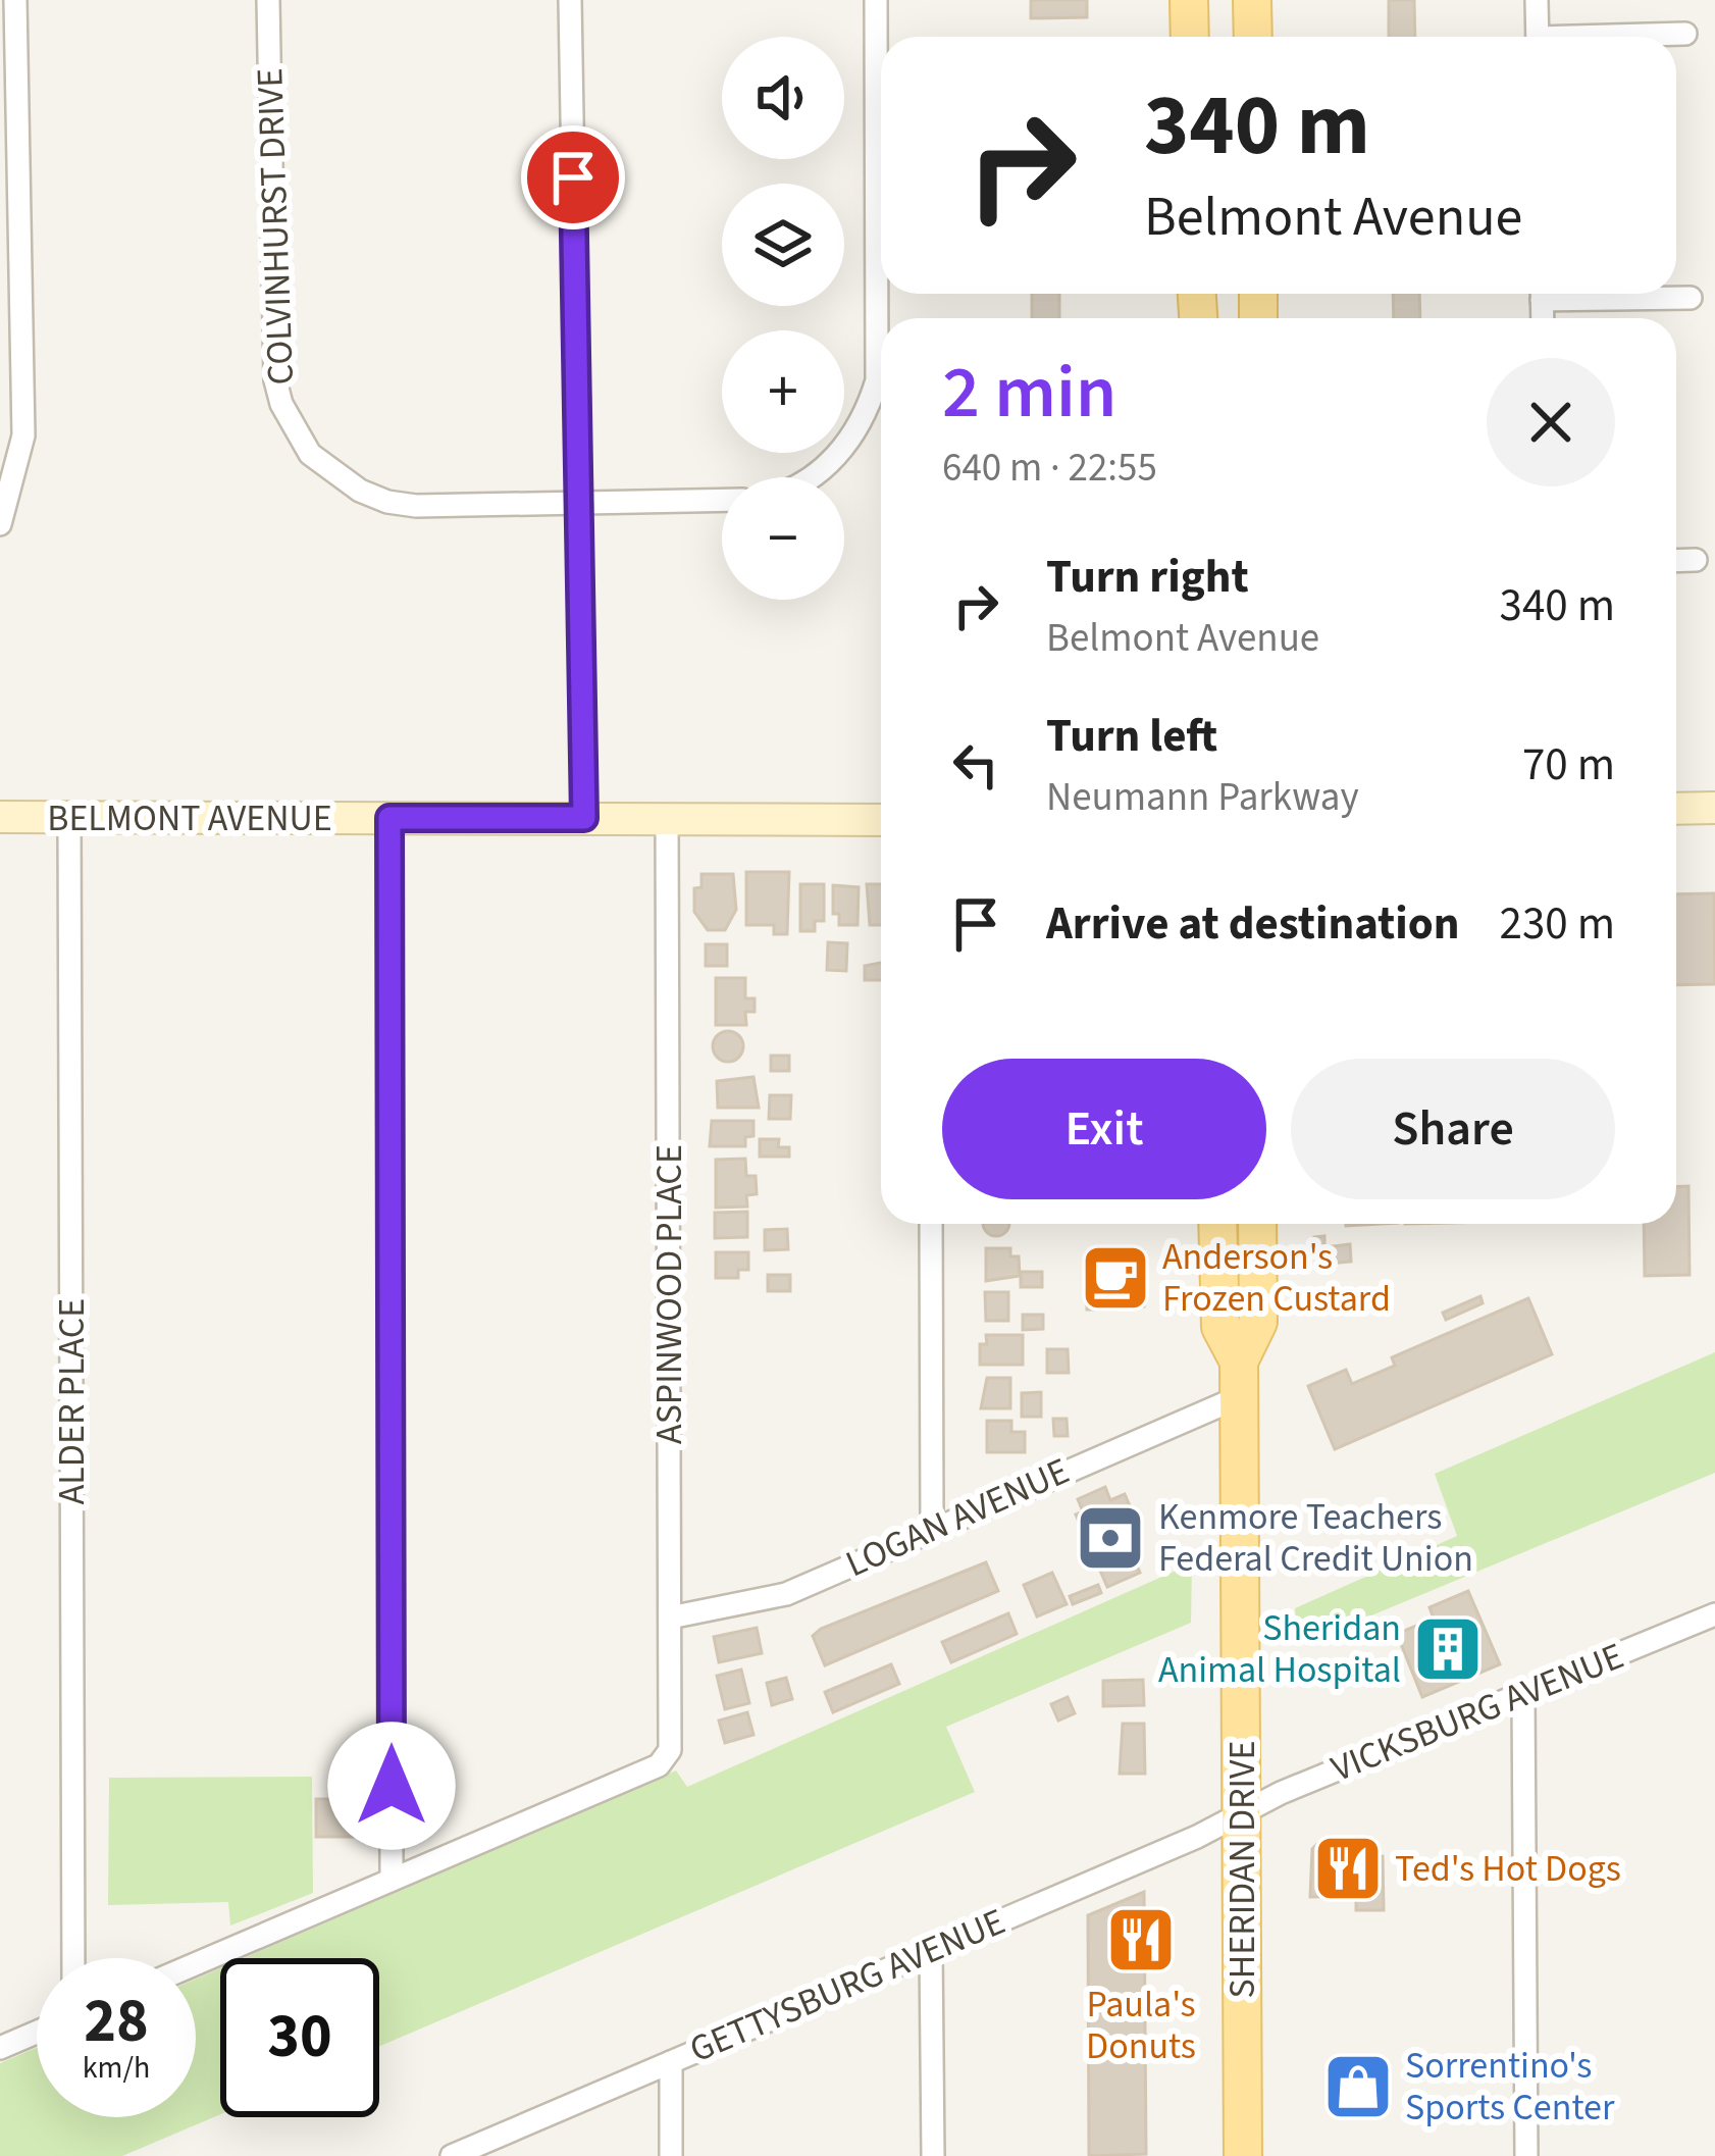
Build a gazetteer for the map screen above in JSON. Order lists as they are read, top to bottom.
{
  "streets": {
    "main road": ["SHERIDAN DRIVE"],
    "street": [
      "COLVINHURST DRIVE",
      "BELMONT AVENUE",
      "ASPINWOOD PLACE",
      "ALDER PLACE",
      "LOGAN AVENUE",
      "VICKSBURG AVENUE",
      "GETTYSBURG AVENUE"
    ]
  },
  "crossings": [
    ["BELMONT AVENUE", "ASPINWOOD PLACE"],
    ["BELMONT AVENUE", "ALDER PLACE"],
    ["ASPINWOOD PLACE", "LOGAN AVENUE"],
    ["LOGAN AVENUE", "SHERIDAN DRIVE"],
    ["VICKSBURG AVENUE", "SHERIDAN DRIVE"],
    ["VICKSBURG AVENUE", "GETTYSBURG AVENUE"],
    ["SHERIDAN DRIVE", "GETTYSBURG AVENUE"]
  ],
  "places": {
    "cafe": ["Anderson's Frozen Custard"],
    "bank": ["Kenmore Teachers Federal Credit Union"],
    "building": ["Sheridan Animal Hospital"],
    "restaurant": ["Ted's Hot Dogs", "Paula's Donuts"],
    "shop": ["Sorrentino's Sports Center"]
  },
  "page": {
    "map_buttons": ["+", "−"],
    "turn": ["340 m", "Belmont Avenue"],
    "heading": ["2 min", "640 m · 22:55"],
    "list": [
      {
        "name": "Turn right",
        "note": "Belmont Avenue",
        "value": "340 m"
      },
      {
        "name": "Turn left",
        "note": "Neumann Parkway",
        "value": "70 m"
      },
      {
        "name": "Arrive at destination",
        "value": "230 m"
      }
    ],
    "buttons": ["Exit", "Share"],
    "speed": "28 km/h",
    "limit": "30"
  }
}
